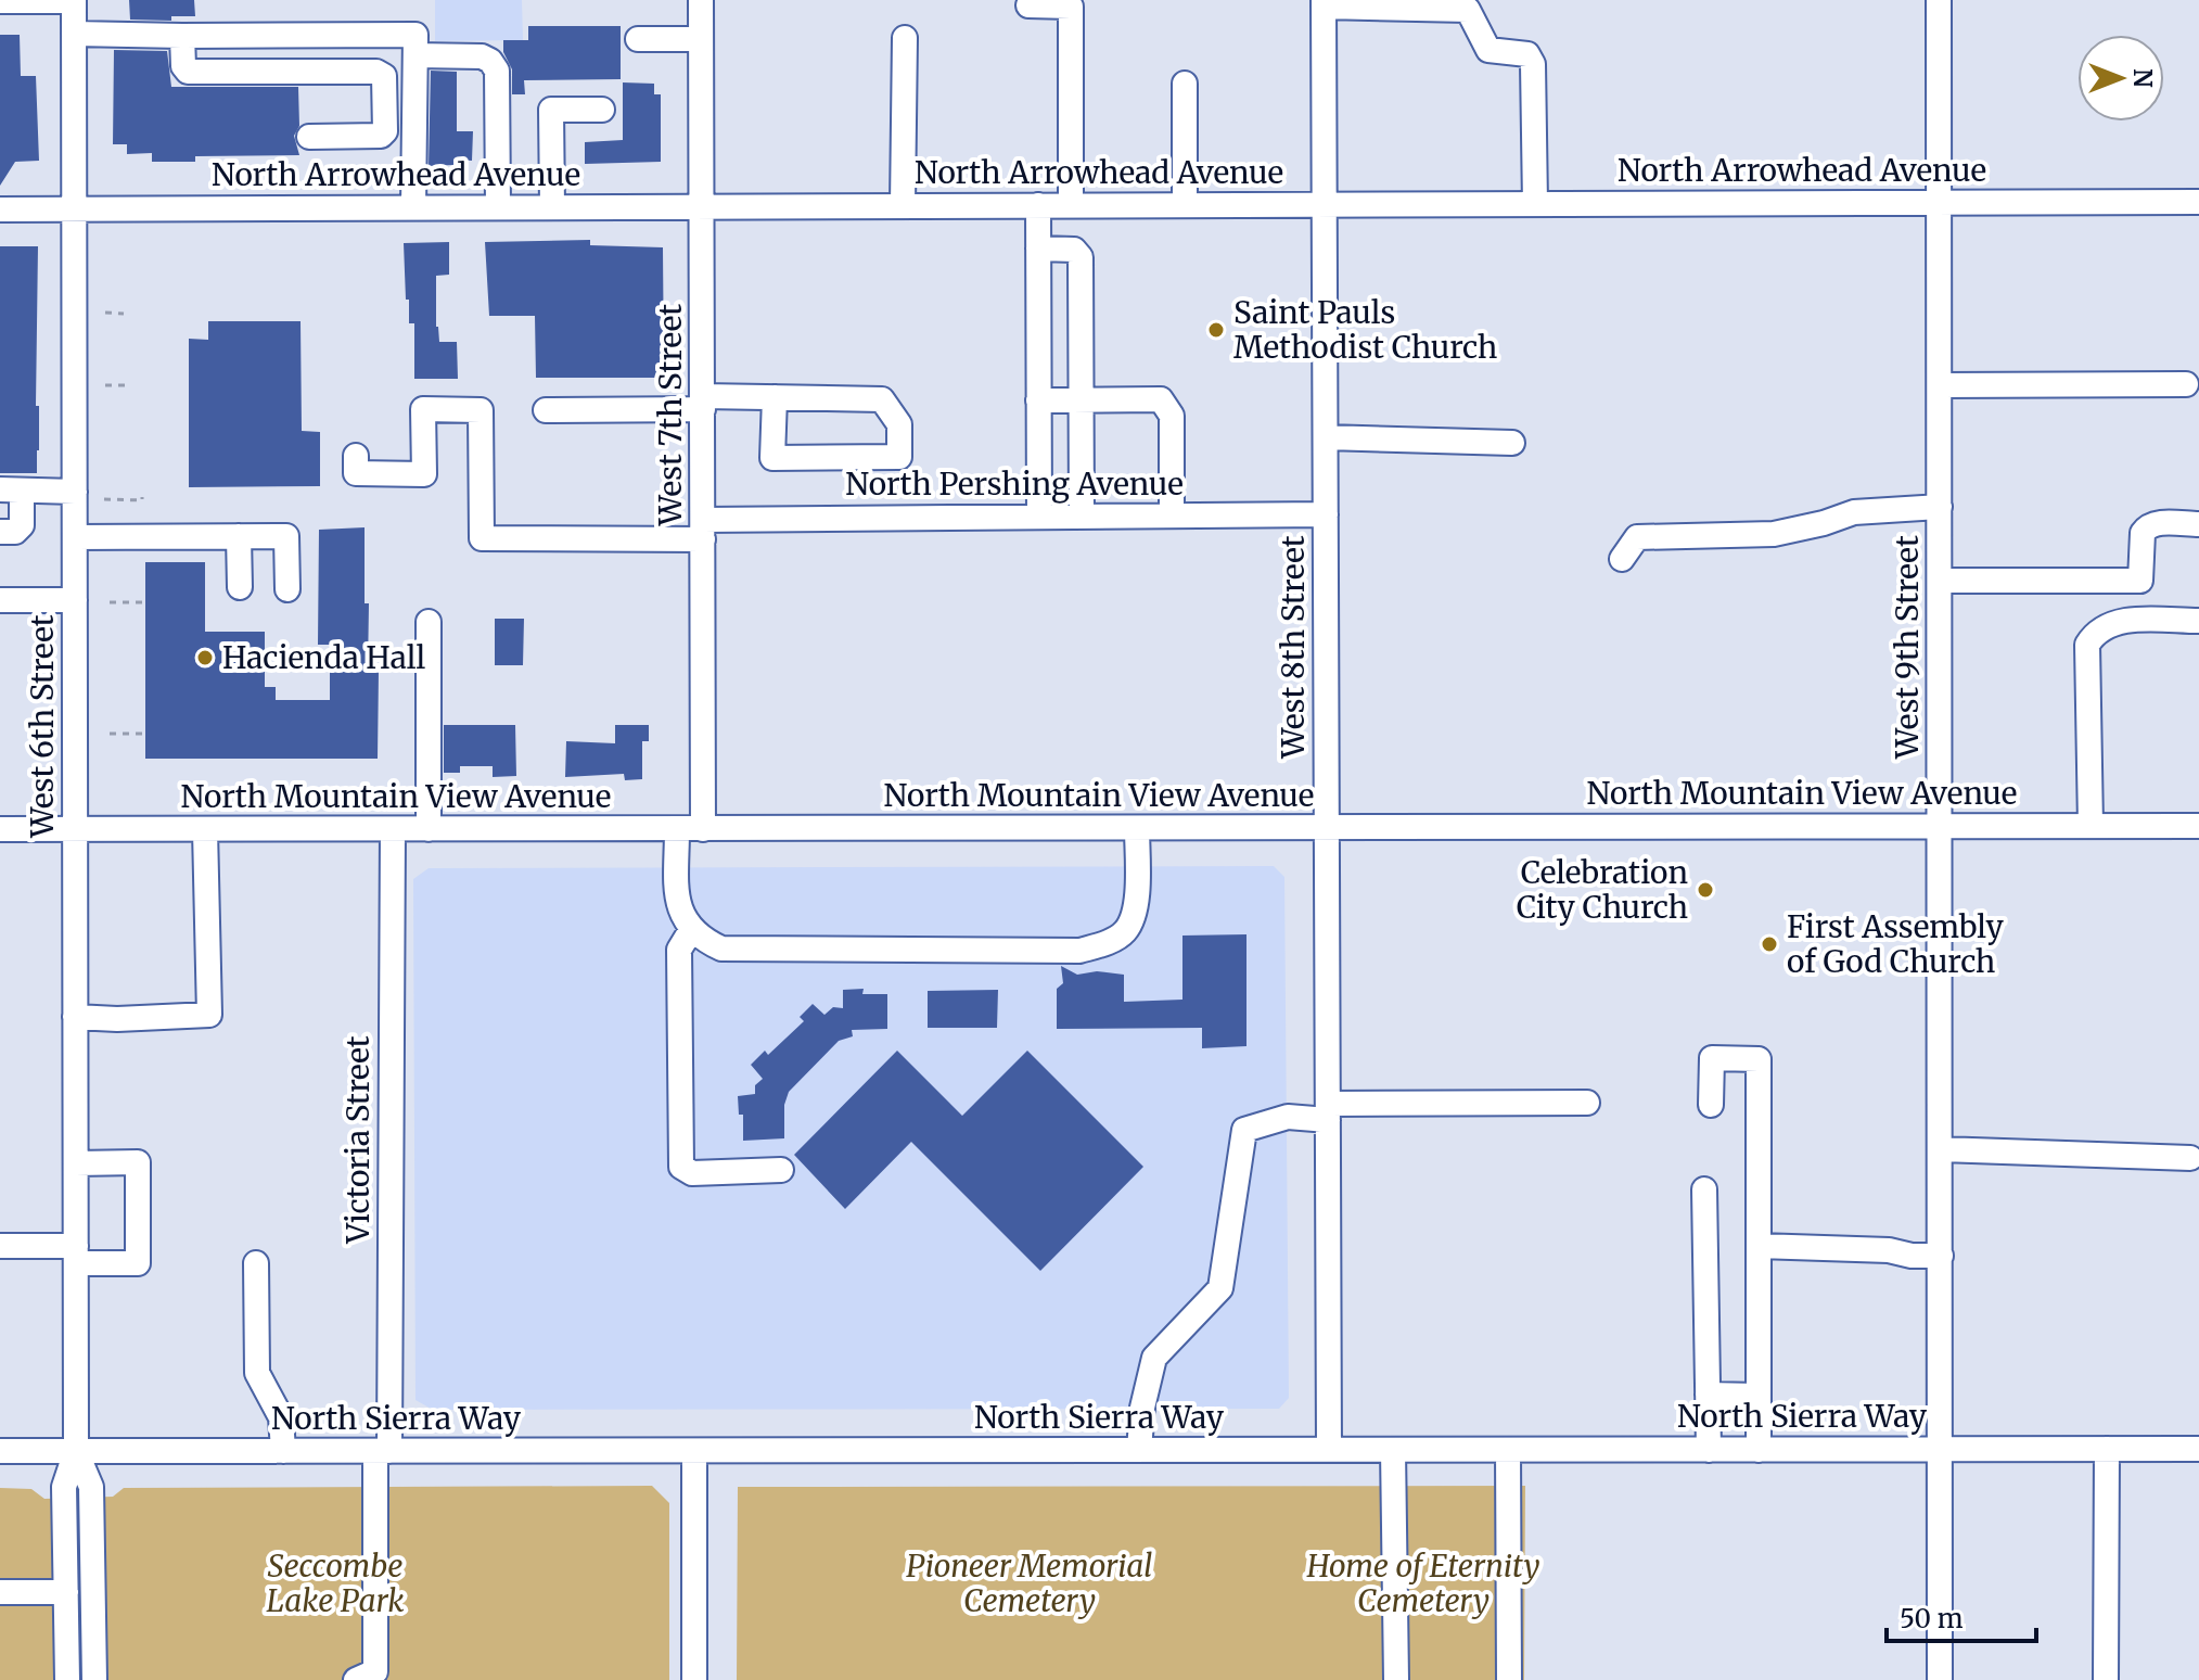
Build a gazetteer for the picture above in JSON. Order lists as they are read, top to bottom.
{
  "streets": {
    "street": [
      "North Arrowhead Avenue",
      "West 7th Street",
      "North Pershing Avenue",
      "West 8th Street",
      "West 9th Street",
      "West 6th Street",
      "North Mountain View Avenue",
      "Victoria Street",
      "North Sierra Way"
    ]
  },
  "crossings": [
    ["North Arrowhead Avenue", "West 7th Street"],
    ["North Arrowhead Avenue", "West 8th Street"],
    ["North Arrowhead Avenue", "West 9th Street"],
    ["North Arrowhead Avenue", "West 6th Street"],
    ["West 7th Street", "North Pershing Avenue"],
    ["West 7th Street", "North Mountain View Avenue"],
    ["North Pershing Avenue", "West 8th Street"],
    ["West 8th Street", "North Mountain View Avenue"],
    ["West 8th Street", "North Sierra Way"],
    ["West 9th Street", "North Mountain View Avenue"],
    ["West 9th Street", "North Sierra Way"],
    ["West 6th Street", "North Mountain View Avenue"],
    ["West 6th Street", "North Sierra Way"],
    ["North Mountain View Avenue", "Victoria Street"],
    ["Victoria Street", "North Sierra Way"]
  ],
  "parks": ["Seccombe Lake Park", "Pioneer Memorial Cemetery", "Home of Eternity Cemetery"],
  "places": [
    "Saint Pauls Methodist Church",
    "Hacienda Hall",
    "Celebration City Church",
    "First Assembly of God Church"
  ],
  "scale_bar": "50 m",
  "north": "right"
}
